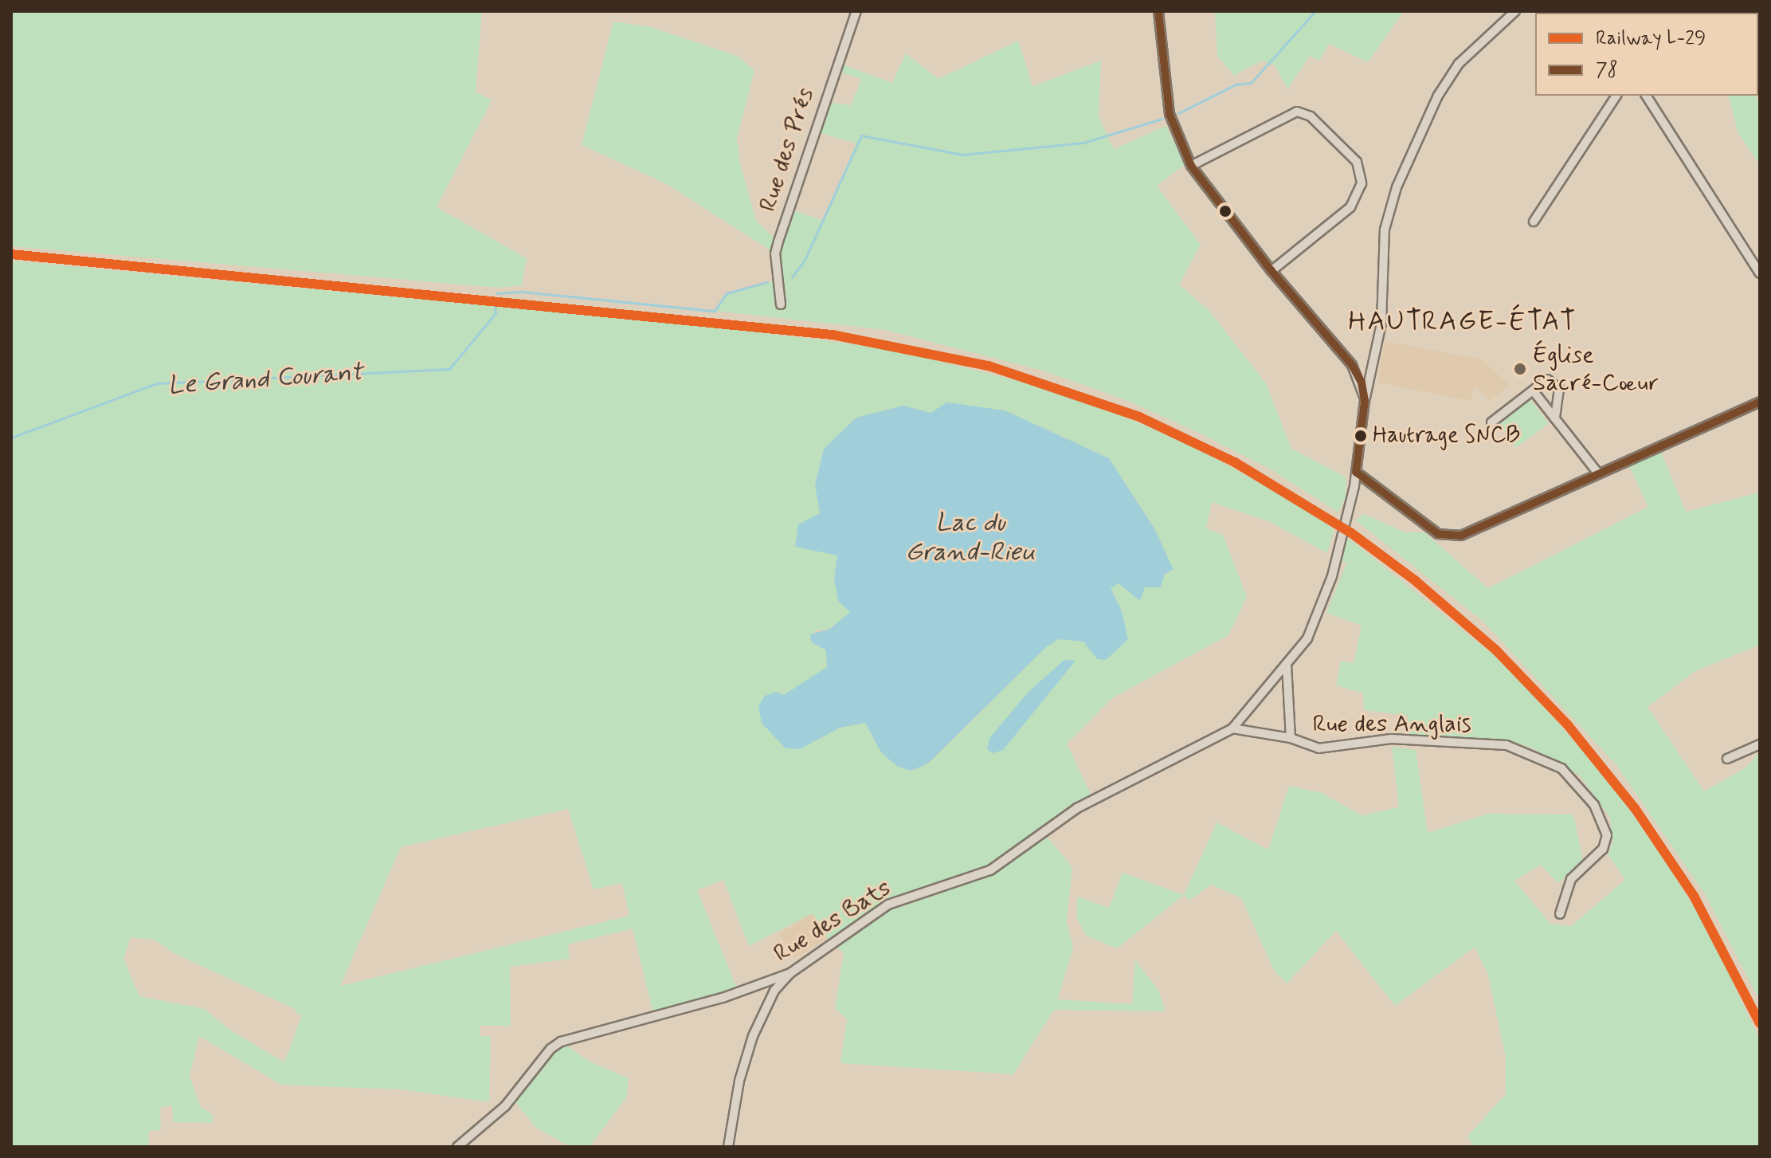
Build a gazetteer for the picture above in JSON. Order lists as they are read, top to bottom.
{
  "streets": {
    "street": ["Rue des Prés", "Rue des Anglais", "Rue des Bats"]
  },
  "crossings": [
    ["Rue des Anglais", "Rue des Bats"]
  ],
  "districts": ["HAUTRAGE-ÉTAT"],
  "water": ["Le Grand Courant", "Lac du Grand-Rieu"],
  "places": ["Église Sacré-Cœur", "Hautrage SNCB"],
  "lines": ["transit line 78", "rail line L-29"],
  "legend": ["Railway L-29", "78"]
}
